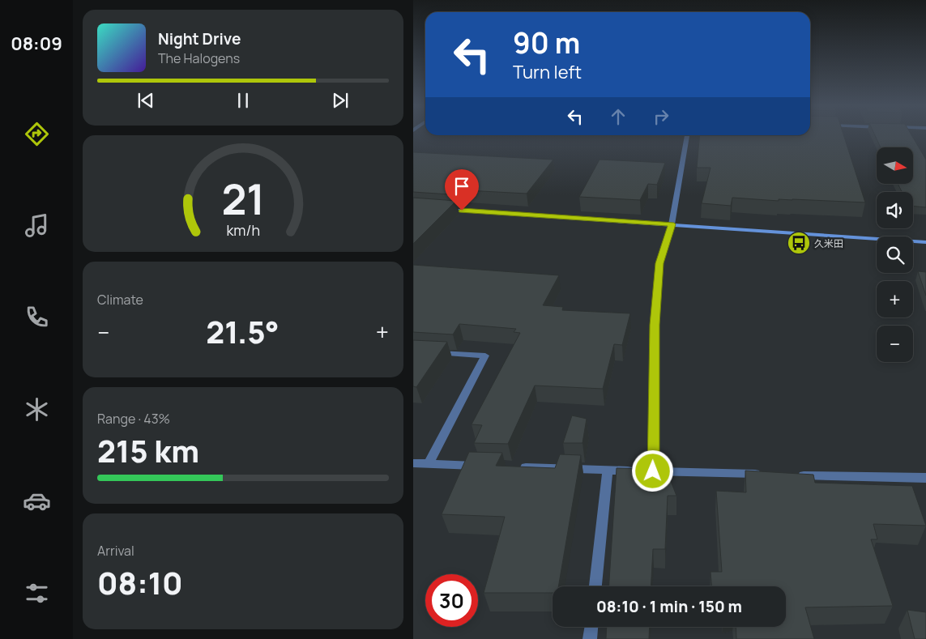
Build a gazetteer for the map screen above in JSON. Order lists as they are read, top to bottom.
{
  "places": {
    "bus stop": ["久米田"]
  },
  "north": "right",
  "page": {
    "tabs": "08:09",
    "turn": ["90 m", "Turn left"],
    "song": ["Night Drive", "The Halogens"],
    "map_buttons": ["+", "−"],
    "tile": [
      "Climate",
      ["Range · 43%", "215 km"],
      ["Arrival", "08:10"]
    ],
    "heat": ["−", "21.5°", "+"],
    "limit": "30",
    "trip": "08:10 · 1 min · 150 m",
    "gauge": ["21", "km/h"]
  }
}
